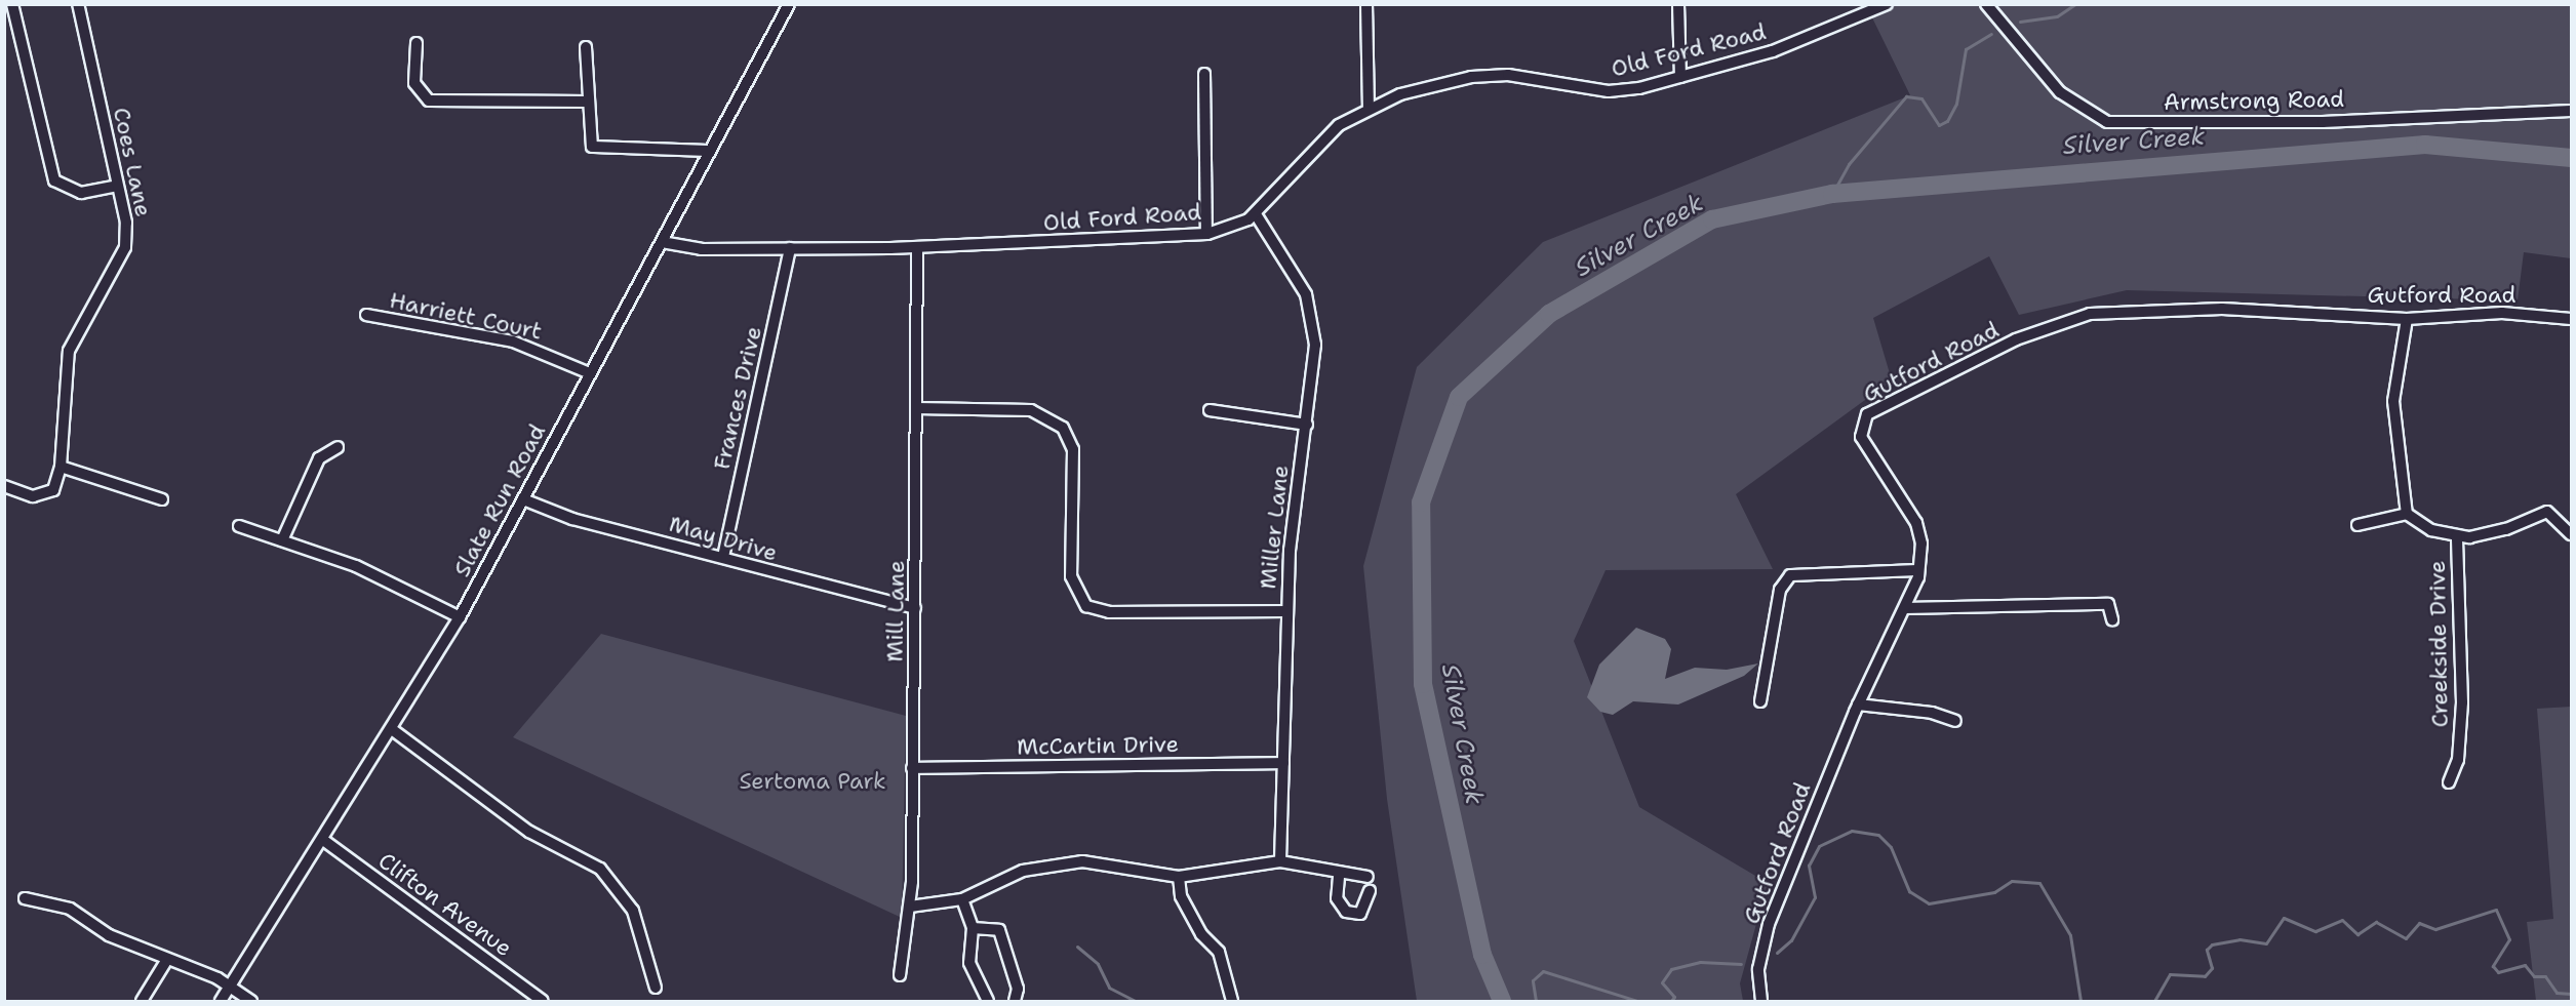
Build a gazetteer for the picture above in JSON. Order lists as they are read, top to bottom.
{
  "streets": {
    "street": [
      "Old Ford Road",
      "Armstrong Road",
      "Coes Lane",
      "Gutford Road",
      "Harriett Court",
      "Frances Drive",
      "Slate Run Road",
      "Miller Lane",
      "May Drive",
      "Mill Lane",
      "Creekside Drive",
      "McCartin Drive",
      "Clifton Avenue"
    ]
  },
  "crossings": [
    ["Old Ford Road", "Frances Drive"],
    ["Old Ford Road", "Slate Run Road"],
    ["Old Ford Road", "Miller Lane"],
    ["Old Ford Road", "Mill Lane"],
    ["Harriett Court", "Slate Run Road"],
    ["Frances Drive", "May Drive"],
    ["Slate Run Road", "May Drive"],
    ["Slate Run Road", "Clifton Avenue"],
    ["Miller Lane", "McCartin Drive"],
    ["May Drive", "Mill Lane"],
    ["Mill Lane", "McCartin Drive"]
  ],
  "water": ["Silver Creek"],
  "parks": ["Sertoma Park"]
}
